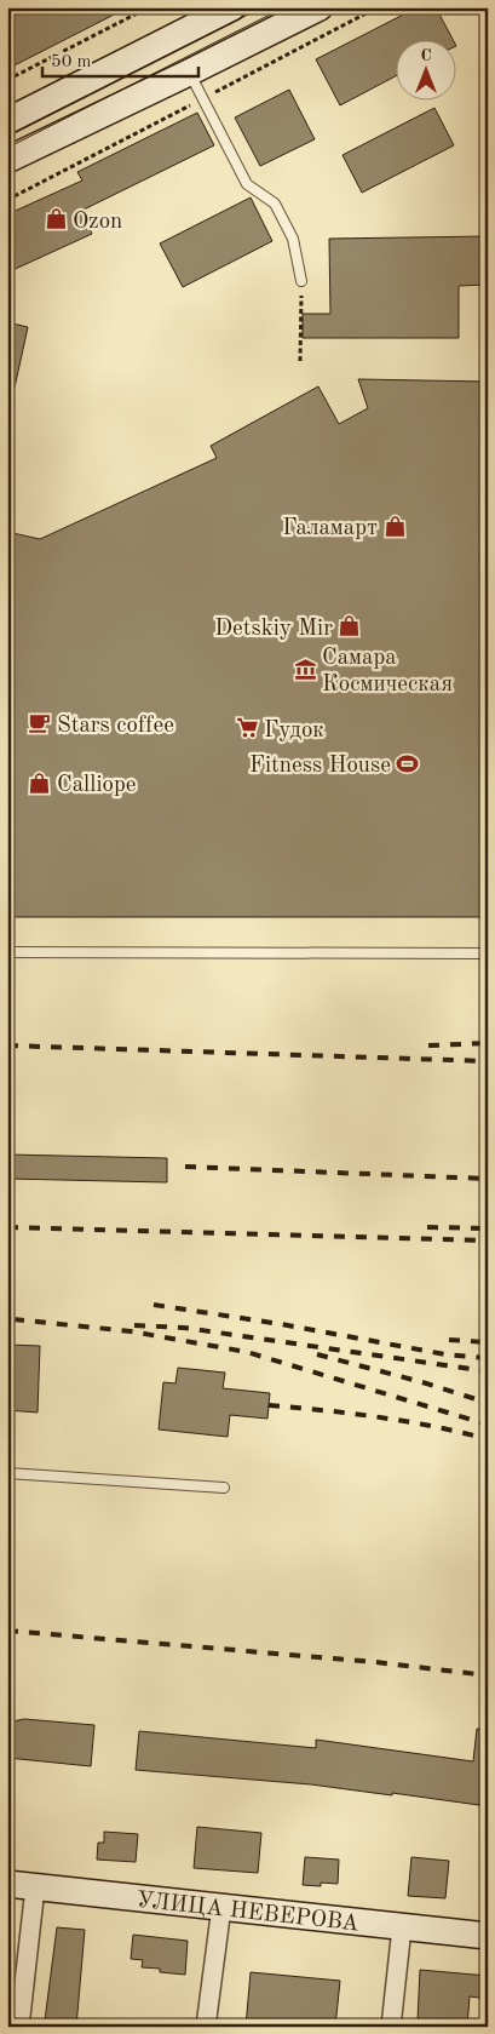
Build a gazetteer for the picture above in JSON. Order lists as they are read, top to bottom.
{
  "streets": {
    "main road": ["УЛИЦА НЕВЕРОВА"]
  },
  "places": {
    "shop": [
      "Ozon",
      "Галамарт",
      "Detskiy Mir",
      "Calliope"
    ],
    "museum": ["Самара Космическая"],
    "cafe": ["Stars coffee"],
    "supermarket": ["Гудок"],
    "sports": ["Fitness House"]
  },
  "scale_bar": "50 m",
  "north": "top"
}
